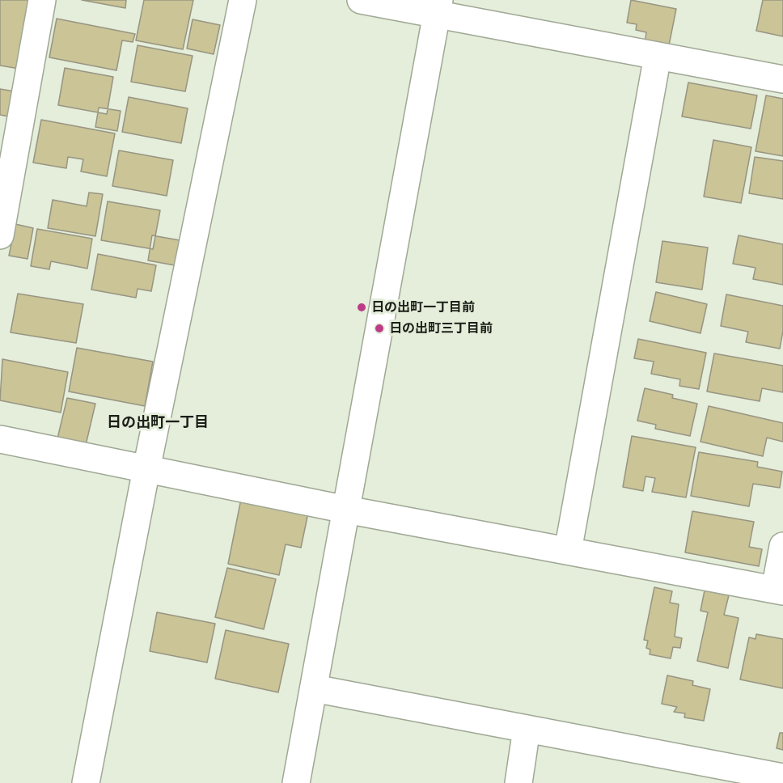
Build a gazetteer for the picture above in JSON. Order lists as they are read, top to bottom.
{
  "districts": ["日の出町一丁目"],
  "places": ["日の出町一丁目前", "日の出町三丁目前"]
}
